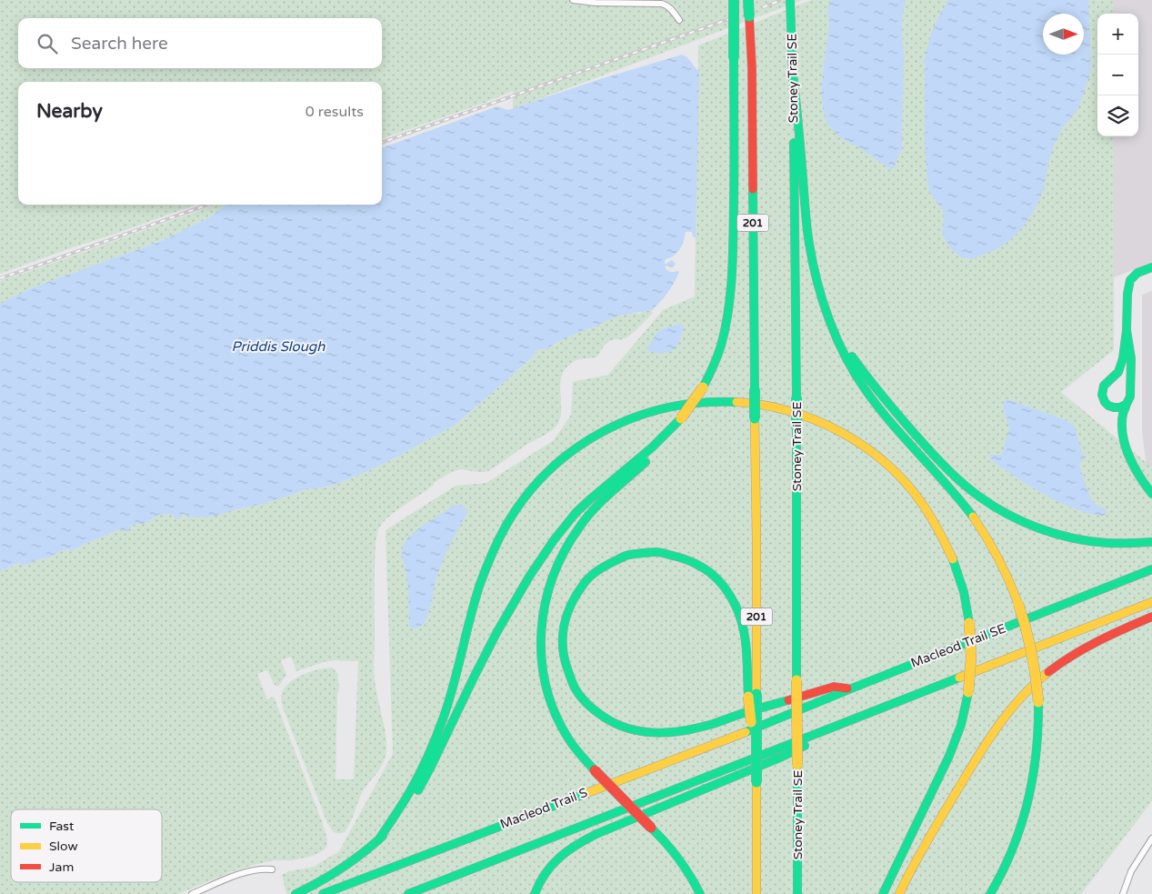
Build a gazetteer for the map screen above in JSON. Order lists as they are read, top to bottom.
{
  "streets": {
    "main road": [
      "Stoney Trail SE",
      "201",
      "Macleod Trail SE",
      "Macleod Trail S"
    ]
  },
  "crossings": [
    ["Macleod Trail SE", "Macleod Trail S"]
  ],
  "water": ["Priddis Slough"],
  "legend": ["Fast", "Slow", "Jam"],
  "north": "right",
  "page": {
    "map_buttons": ["+", "−"],
    "search": "Search here",
    "heading": ["Nearby", "0 results"]
  }
}
